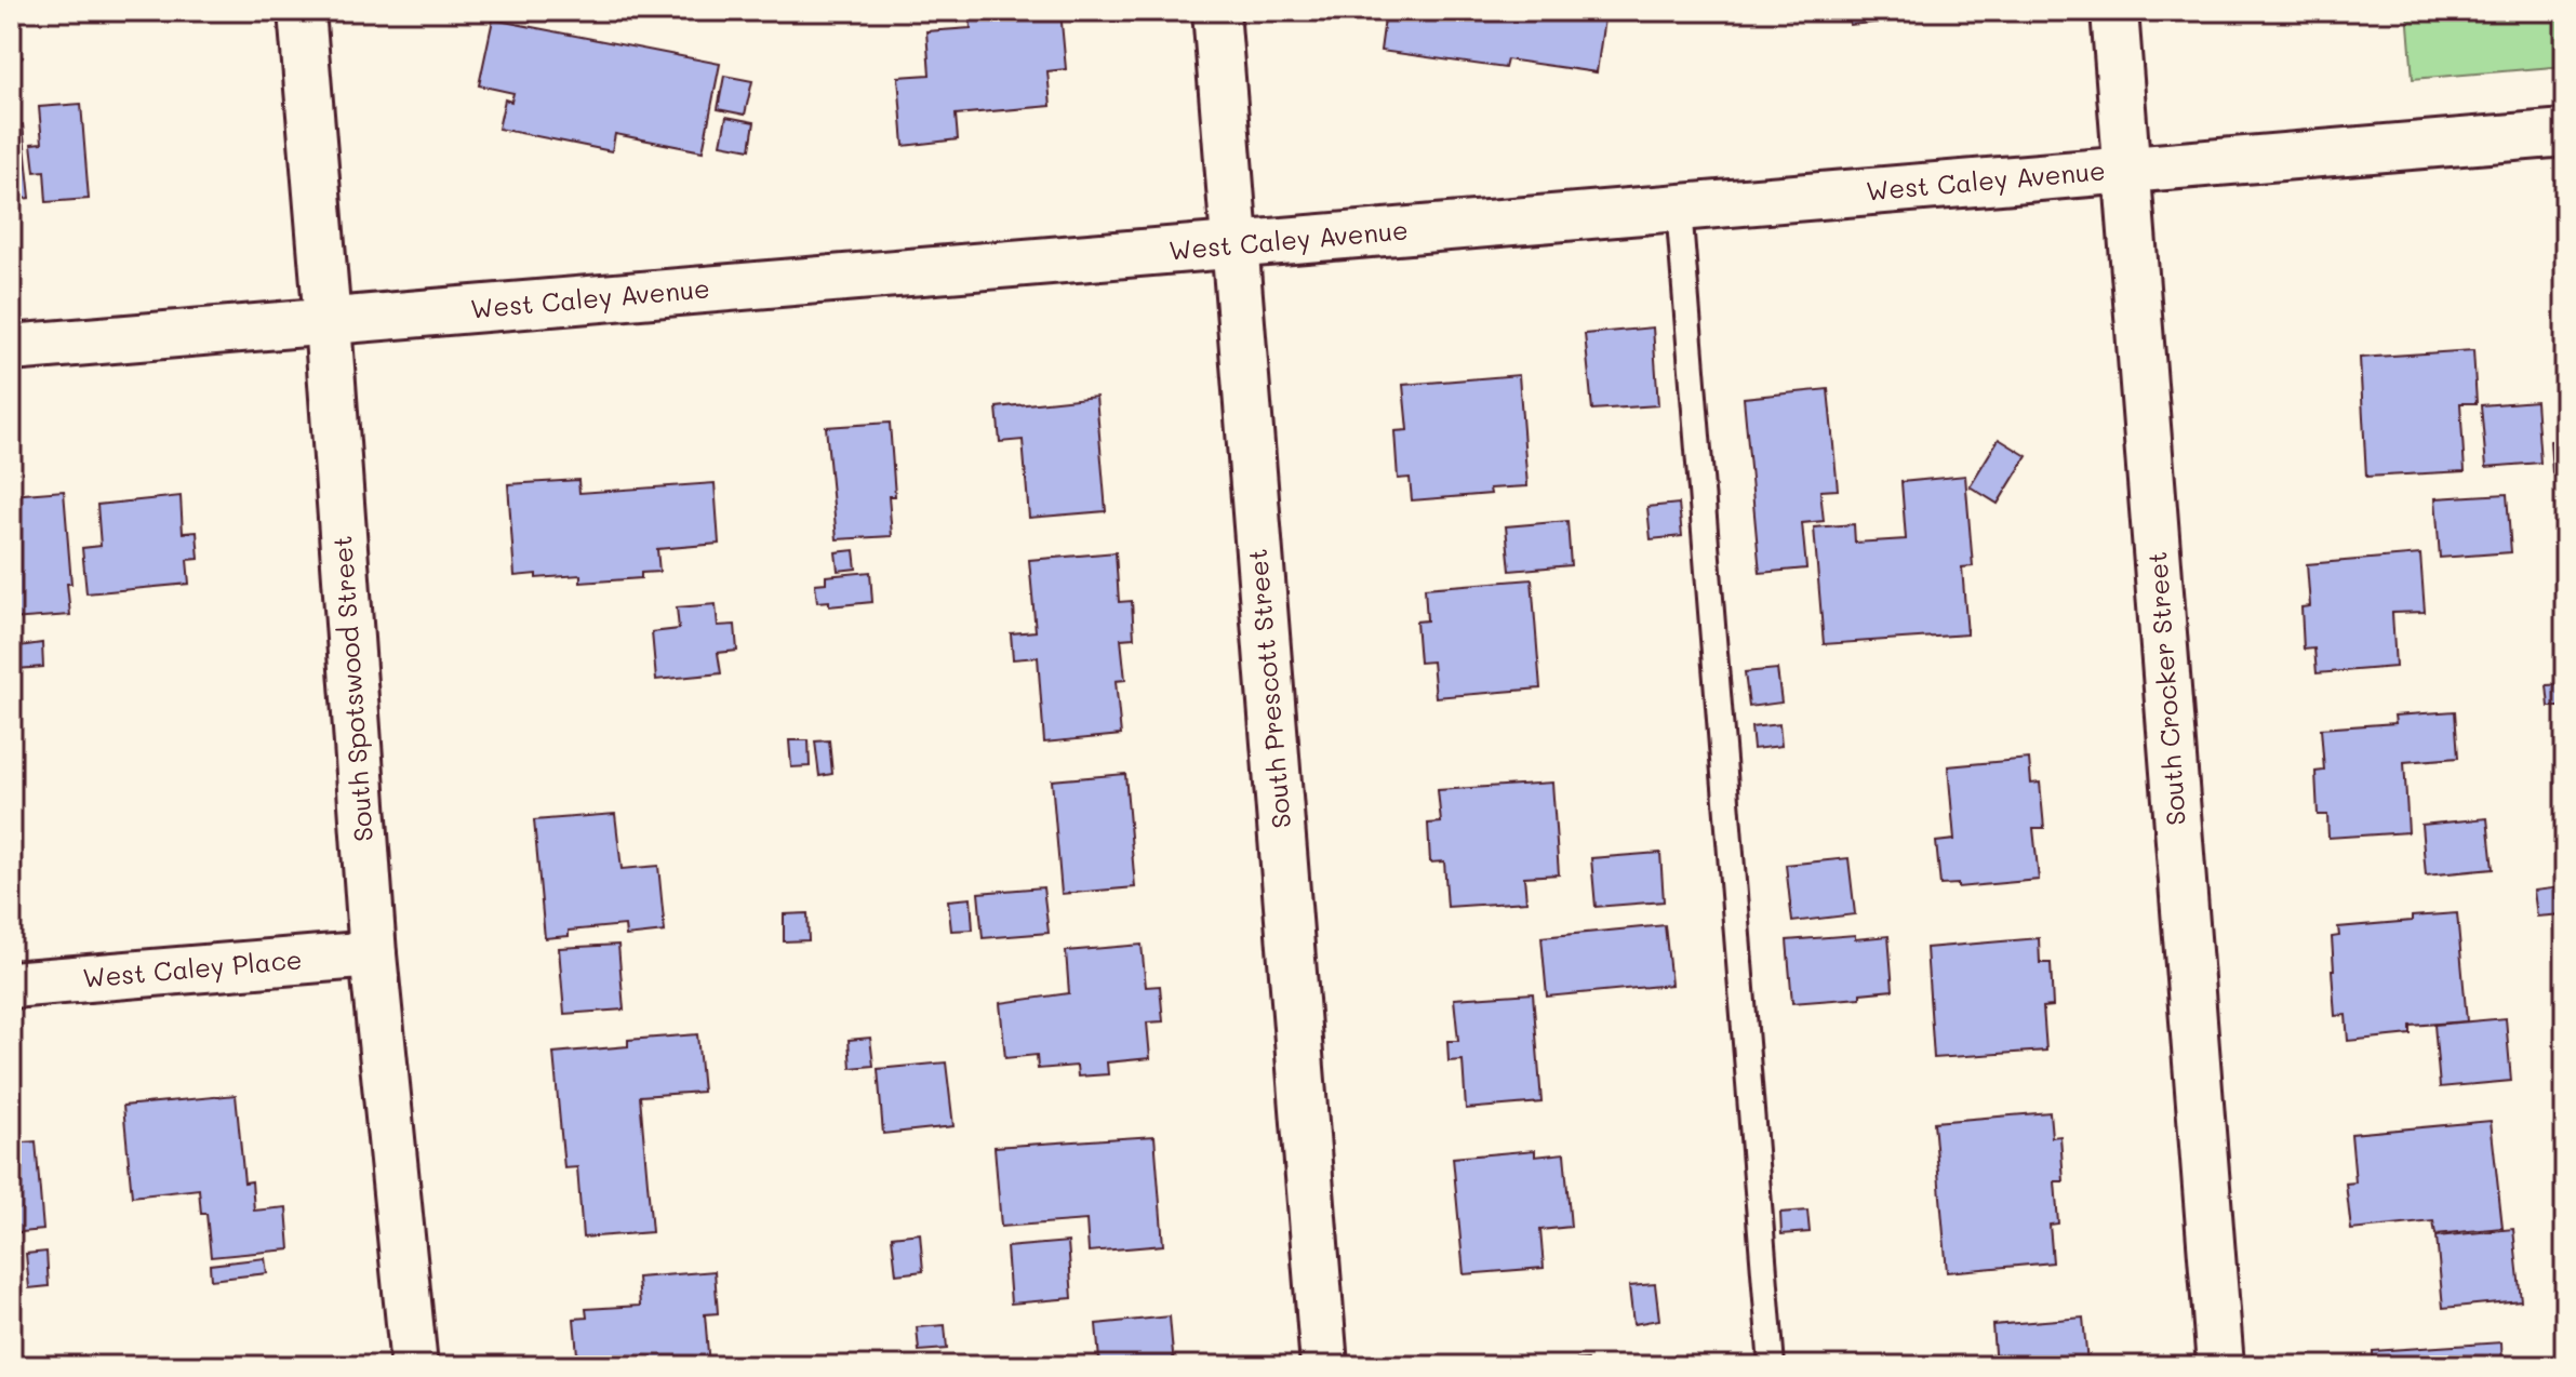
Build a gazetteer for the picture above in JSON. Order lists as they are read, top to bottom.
{
  "streets": {
    "street": [
      "West Caley Avenue",
      "South Spotswood Street",
      "South Prescott Street",
      "South Crocker Street",
      "West Caley Place"
    ]
  },
  "crossings": [
    ["West Caley Avenue", "South Spotswood Street"],
    ["West Caley Avenue", "South Prescott Street"],
    ["West Caley Avenue", "South Crocker Street"],
    ["South Spotswood Street", "West Caley Place"]
  ]
}
